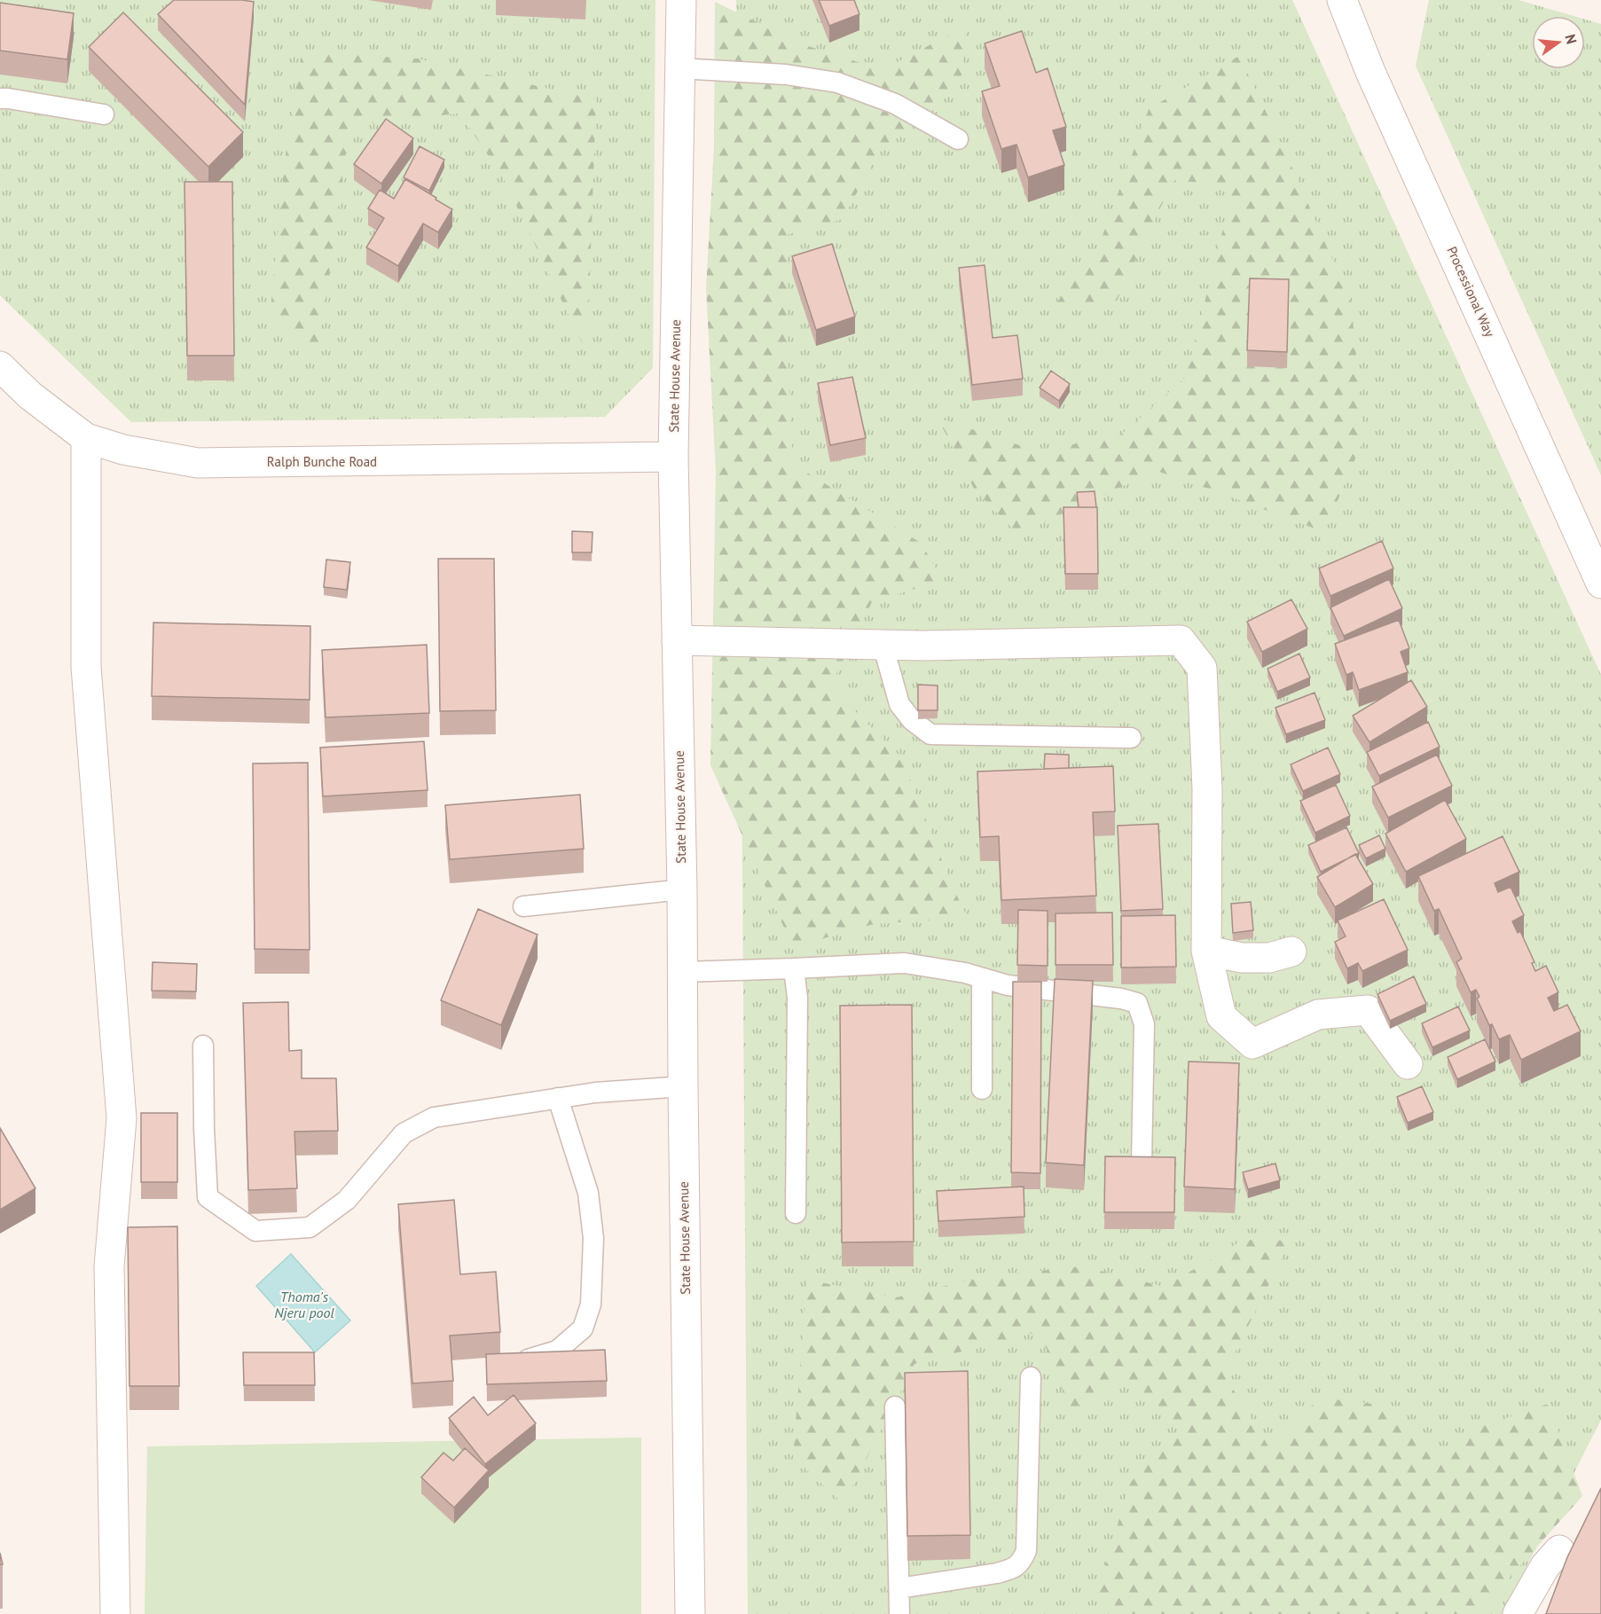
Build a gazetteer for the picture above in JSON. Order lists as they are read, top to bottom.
{
  "streets": {
    "street": ["Processional Way", "State House Avenue", "Ralph Bunche Road"]
  },
  "crossings": [
    ["State House Avenue", "Ralph Bunche Road"]
  ],
  "water": ["Thoma's Njeru pool"],
  "north": "right"
}
